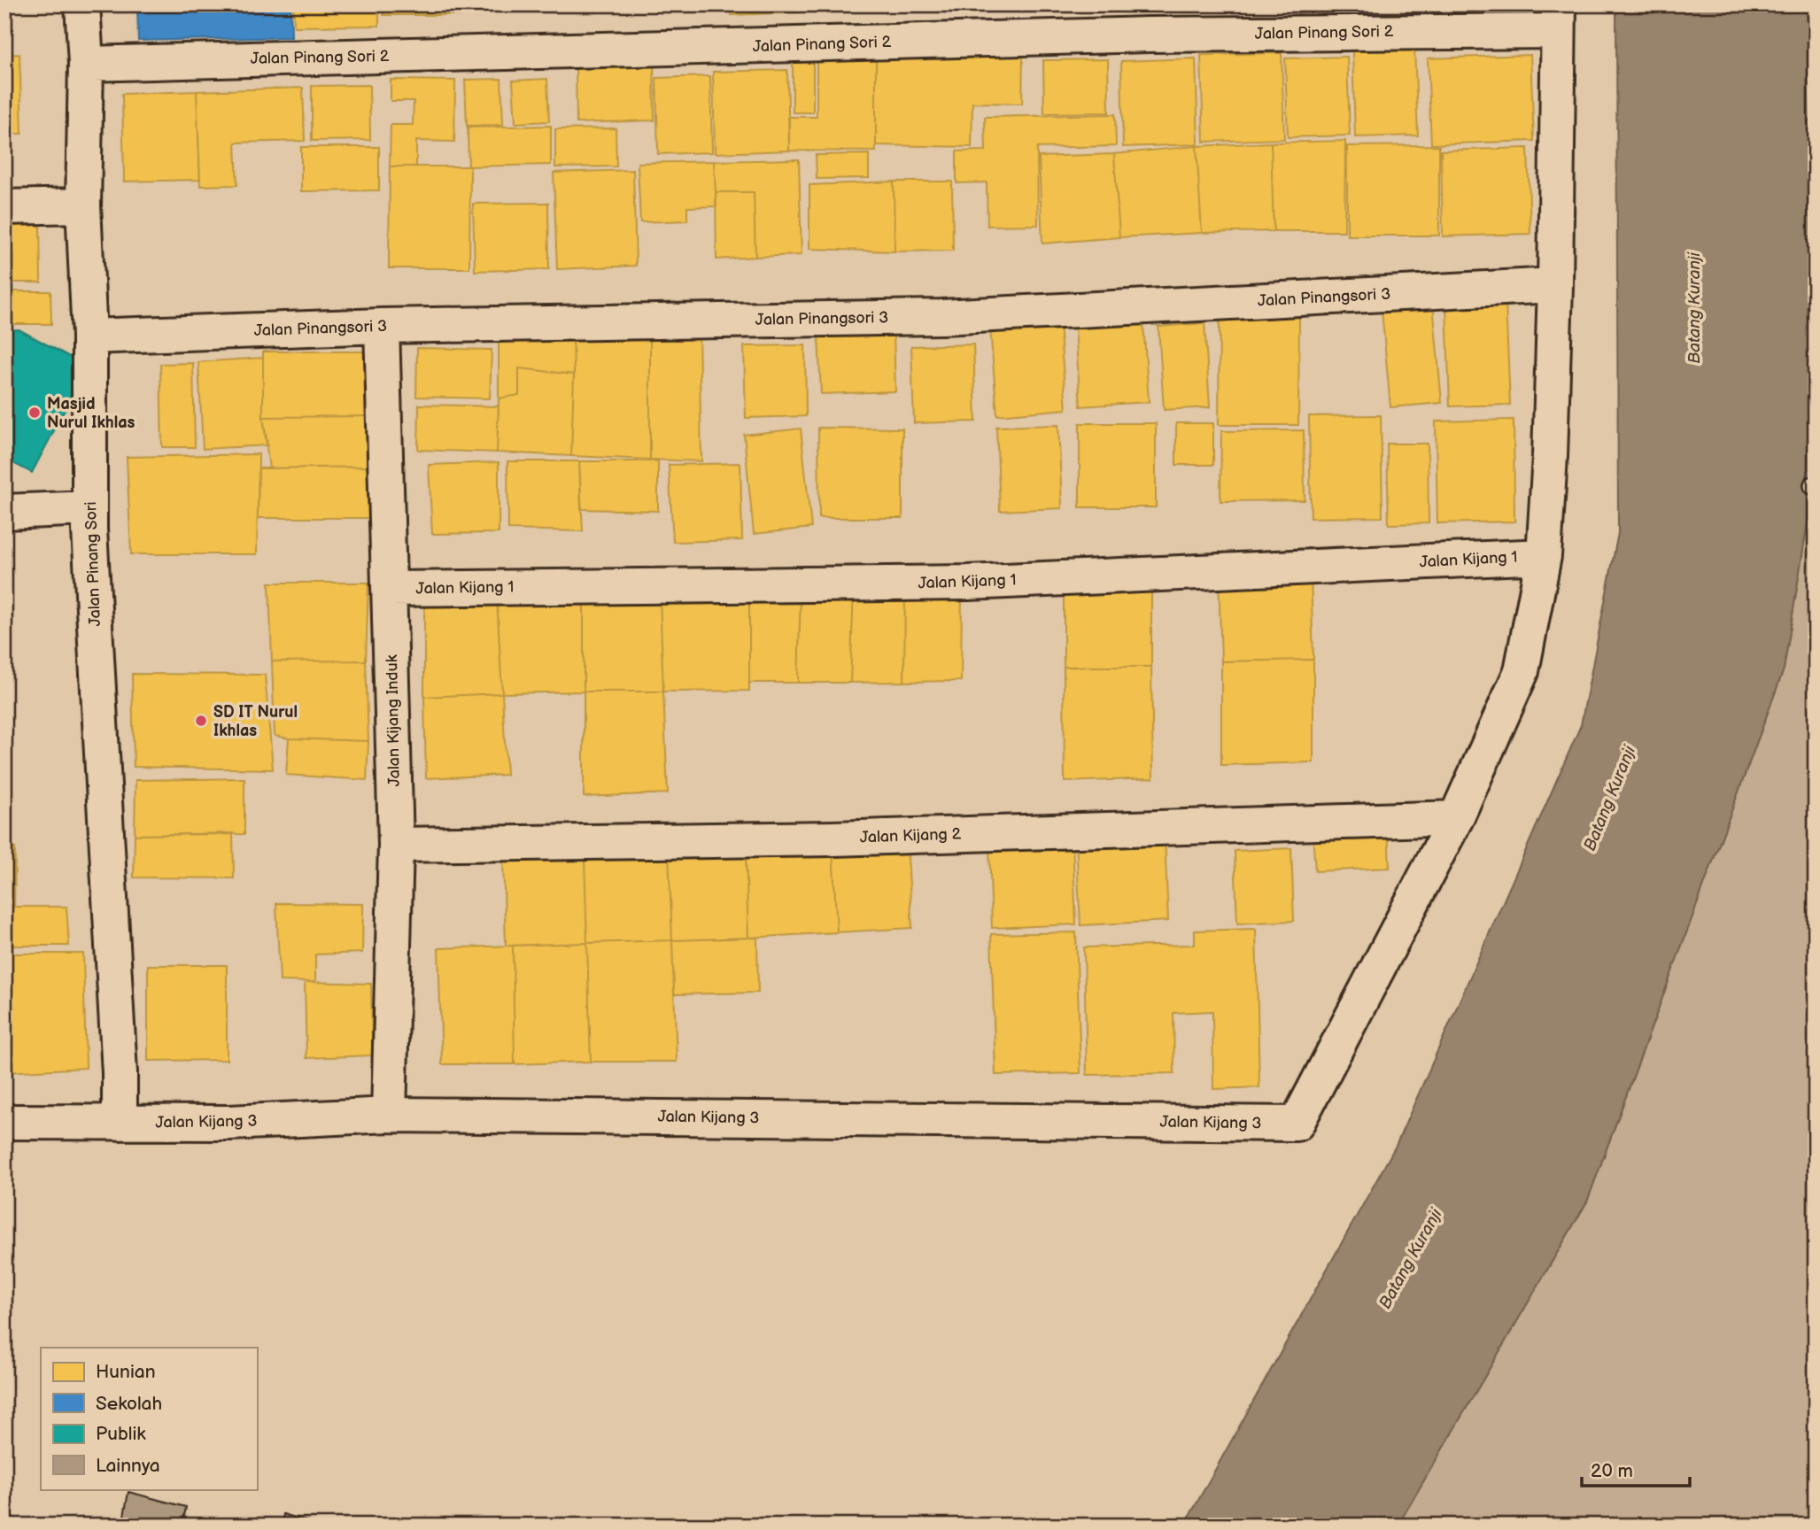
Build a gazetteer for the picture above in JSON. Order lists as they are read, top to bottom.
{
  "streets": {
    "street": [
      "Jalan Pinang Sori 2",
      "Jalan Pinangsori 3",
      "Jalan Kijang 1",
      "Jalan Pinang Sori",
      "Jalan Kijang Induk",
      "Jalan Kijang 2",
      "Jalan Kijang 3"
    ]
  },
  "crossings": [
    ["Jalan Pinang Sori 2", "Jalan Pinang Sori"],
    ["Jalan Pinangsori 3", "Jalan Pinang Sori"],
    ["Jalan Pinangsori 3", "Jalan Kijang Induk"],
    ["Jalan Kijang 1", "Jalan Kijang Induk"],
    ["Jalan Pinang Sori", "Jalan Kijang 3"],
    ["Jalan Kijang Induk", "Jalan Kijang 2"],
    ["Jalan Kijang Induk", "Jalan Kijang 3"],
    ["Jalan Kijang 2", "Jalan Kijang 3"]
  ],
  "water": ["Batang Kuranji"],
  "places": ["Masjid Nurul Ikhlas", "SD IT Nurul Ikhlas"],
  "legend": [
    "Hunian",
    "Sekolah",
    "Publik",
    "Lainnya"
  ],
  "scale_bar": "20 m"
}
